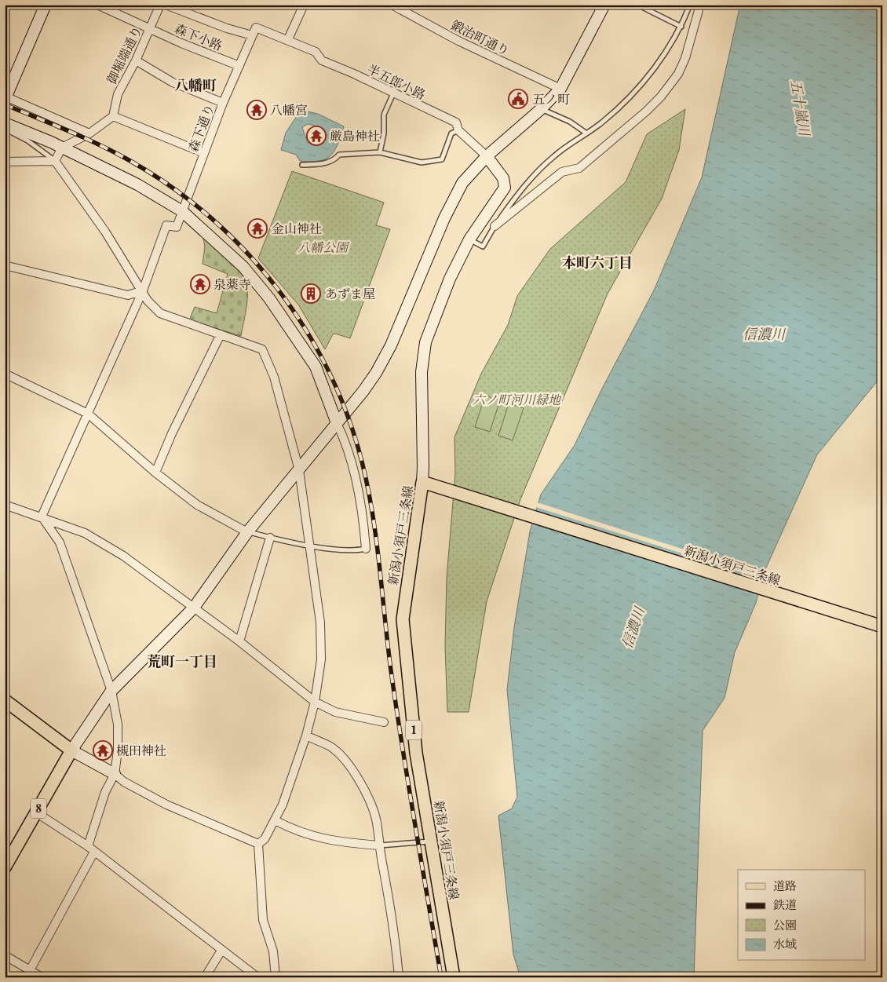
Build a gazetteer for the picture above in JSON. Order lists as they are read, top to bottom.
{
  "streets": {
    "main road": ["新潟小須戸三条線", "1", "8"],
    "street": [
      "森下小路",
      "鍛治町通り",
      "御堀端通り",
      "半五郎小路",
      "森下通り"
    ]
  },
  "crossings": [
    ["森下小路", "御堀端通り"],
    ["森下小路", "森下通り"]
  ],
  "districts": ["八幡町", "本町六丁目", "荒町一丁目"],
  "water": ["五十嵐川", "信濃川"],
  "parks": ["八幡公園", "六ノ町河川緑地"],
  "places": {
    "public building": ["五ノ町"],
    "temple": [
      "八幡宮",
      "厳島神社",
      "金山神社",
      "泉薬寺",
      "槻田神社"
    ],
    "building": ["あずま屋"]
  },
  "legend": [
    "道路",
    "鉄道",
    "公園",
    "水域"
  ]
}
